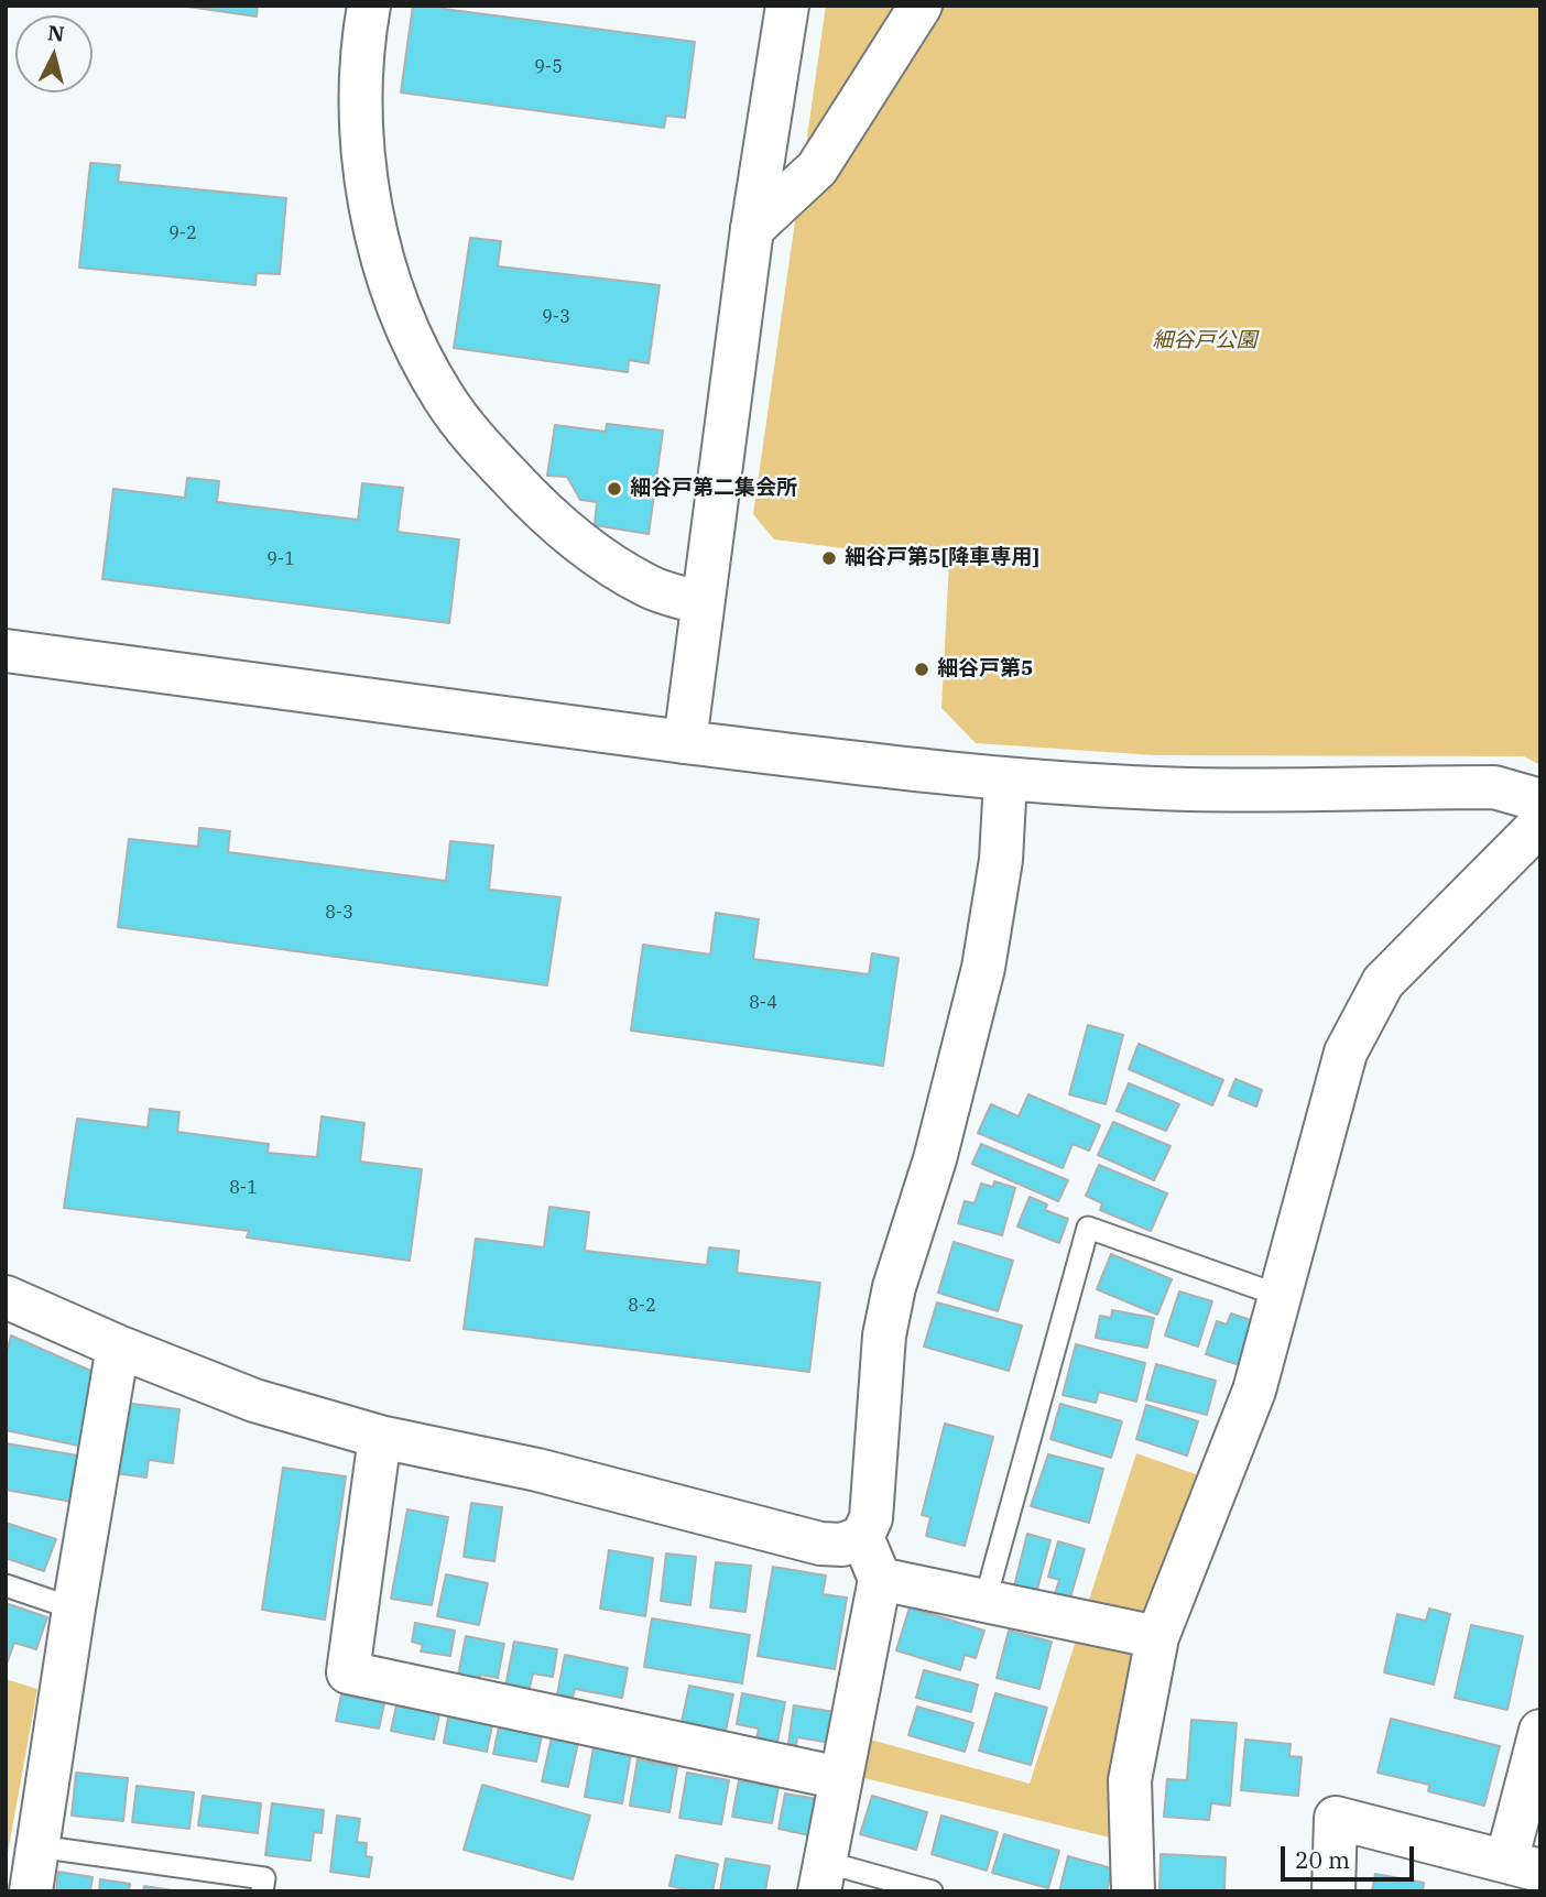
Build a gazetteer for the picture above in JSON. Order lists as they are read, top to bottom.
{
  "parks": ["細谷戸公園"],
  "places": ["細谷戸第二集会所", "細谷戸第5[降車専用]", "細谷戸第5"],
  "house_numbers": [
    "9-5",
    "9-2",
    "9-3",
    "9-1",
    "8-3",
    "8-4",
    "8-1",
    "8-2"
  ],
  "scale_bar": "20 m",
  "north": "top"
}
